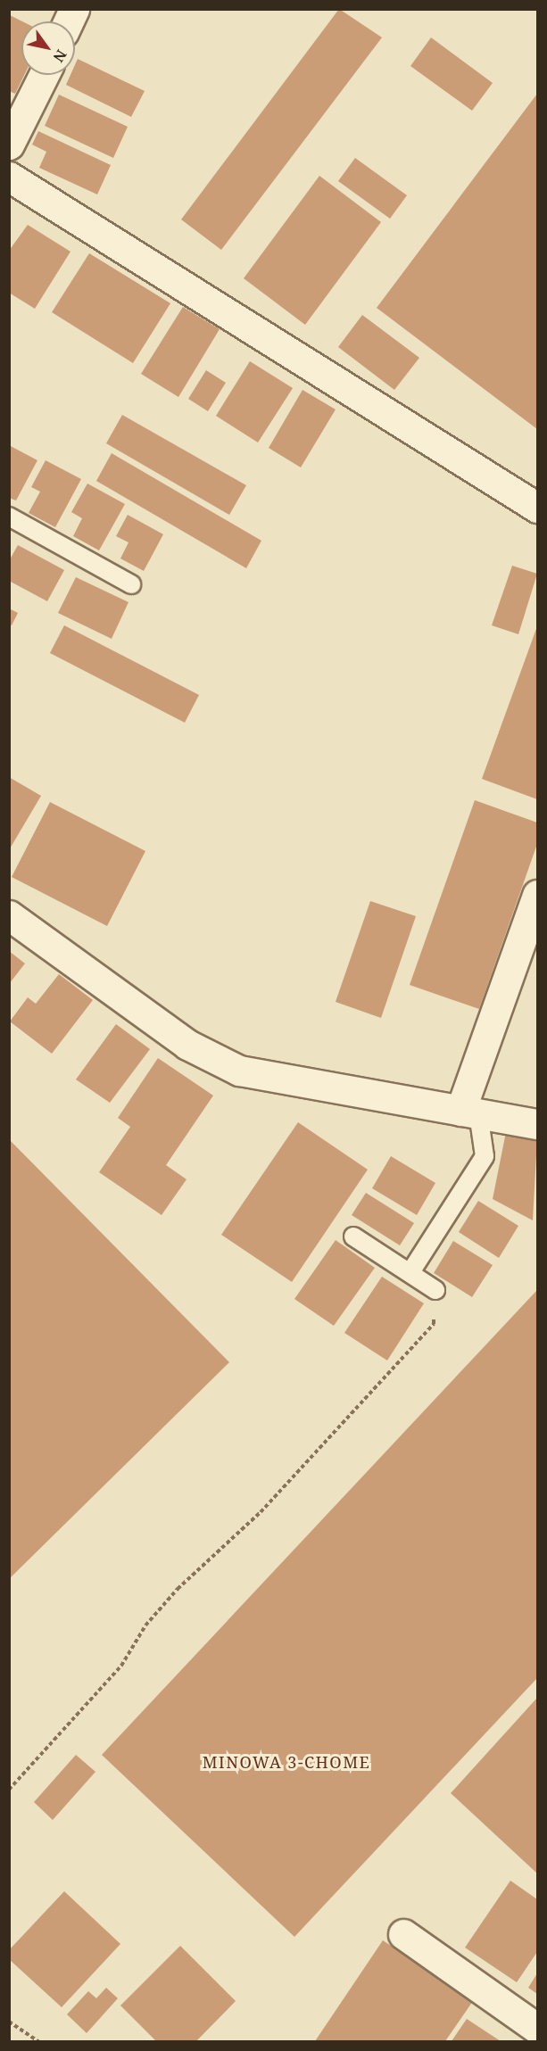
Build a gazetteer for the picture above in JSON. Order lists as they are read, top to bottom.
{
  "districts": ["MINOWA 3-CHOME"],
  "north": "bottom right"
}
